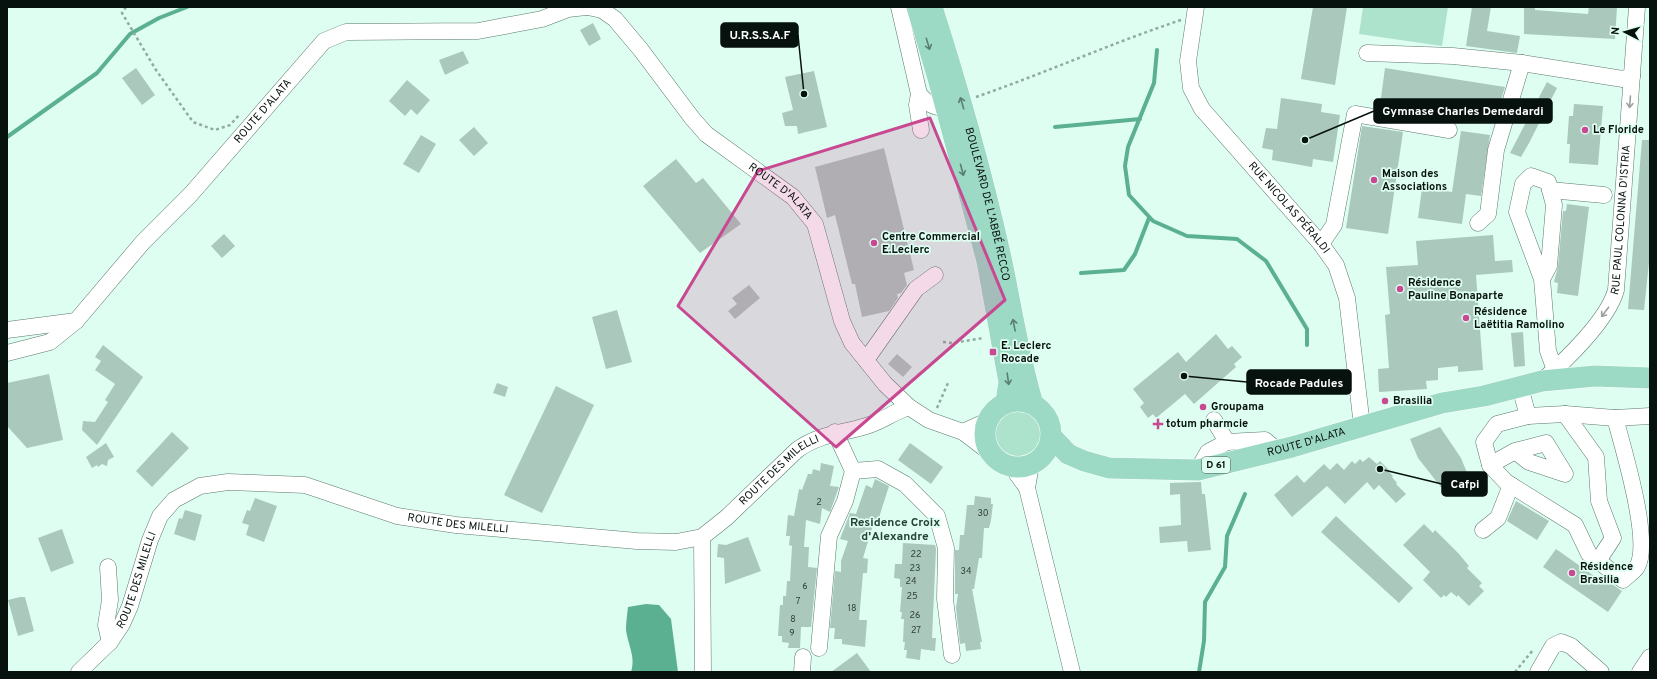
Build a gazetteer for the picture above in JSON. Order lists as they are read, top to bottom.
{
  "streets": {
    "main road": ["ROUTE D'ALATA", "BOULEVARD DE L'ABBÉ RECCO", "D 61"],
    "street": ["RUE NICOLAS PÉRALDI", "RUE PAUL COLONNA D'ISTRIA", "ROUTE DES MILELLI"]
  },
  "crossings": [
    ["ROUTE D'ALATA", "BOULEVARD DE L'ABBÉ RECCO"],
    ["ROUTE D'ALATA", "RUE NICOLAS PÉRALDI"],
    ["ROUTE D'ALATA", "RUE PAUL COLONNA D'ISTRIA"],
    ["ROUTE D'ALATA", "ROUTE DES MILELLI"]
  ],
  "districts": ["Residence Croix d'Alexandre"],
  "places": {
    "other": [
      "U.R.S.S.A.F",
      "Le Floride",
      "Gymnase Charles Demedardi",
      "Maison des Associations",
      "Centre Commercial E.Leclerc",
      "Résidence Pauline Bonaparte",
      "Résidence Laëtitia Ramolino",
      "Rocade Padules",
      "Brasilia",
      "Groupama",
      "Cafpi",
      "Résidence Brasilia"
    ],
    "transit": ["E. Leclerc Rocade"],
    "health": ["totum pharmcie"]
  },
  "house_numbers": [
    "2",
    "30",
    "22",
    "23",
    "34",
    "24",
    "6",
    "25",
    "7",
    "18",
    "26",
    "8",
    "27",
    "9"
  ],
  "north": "left"
}
